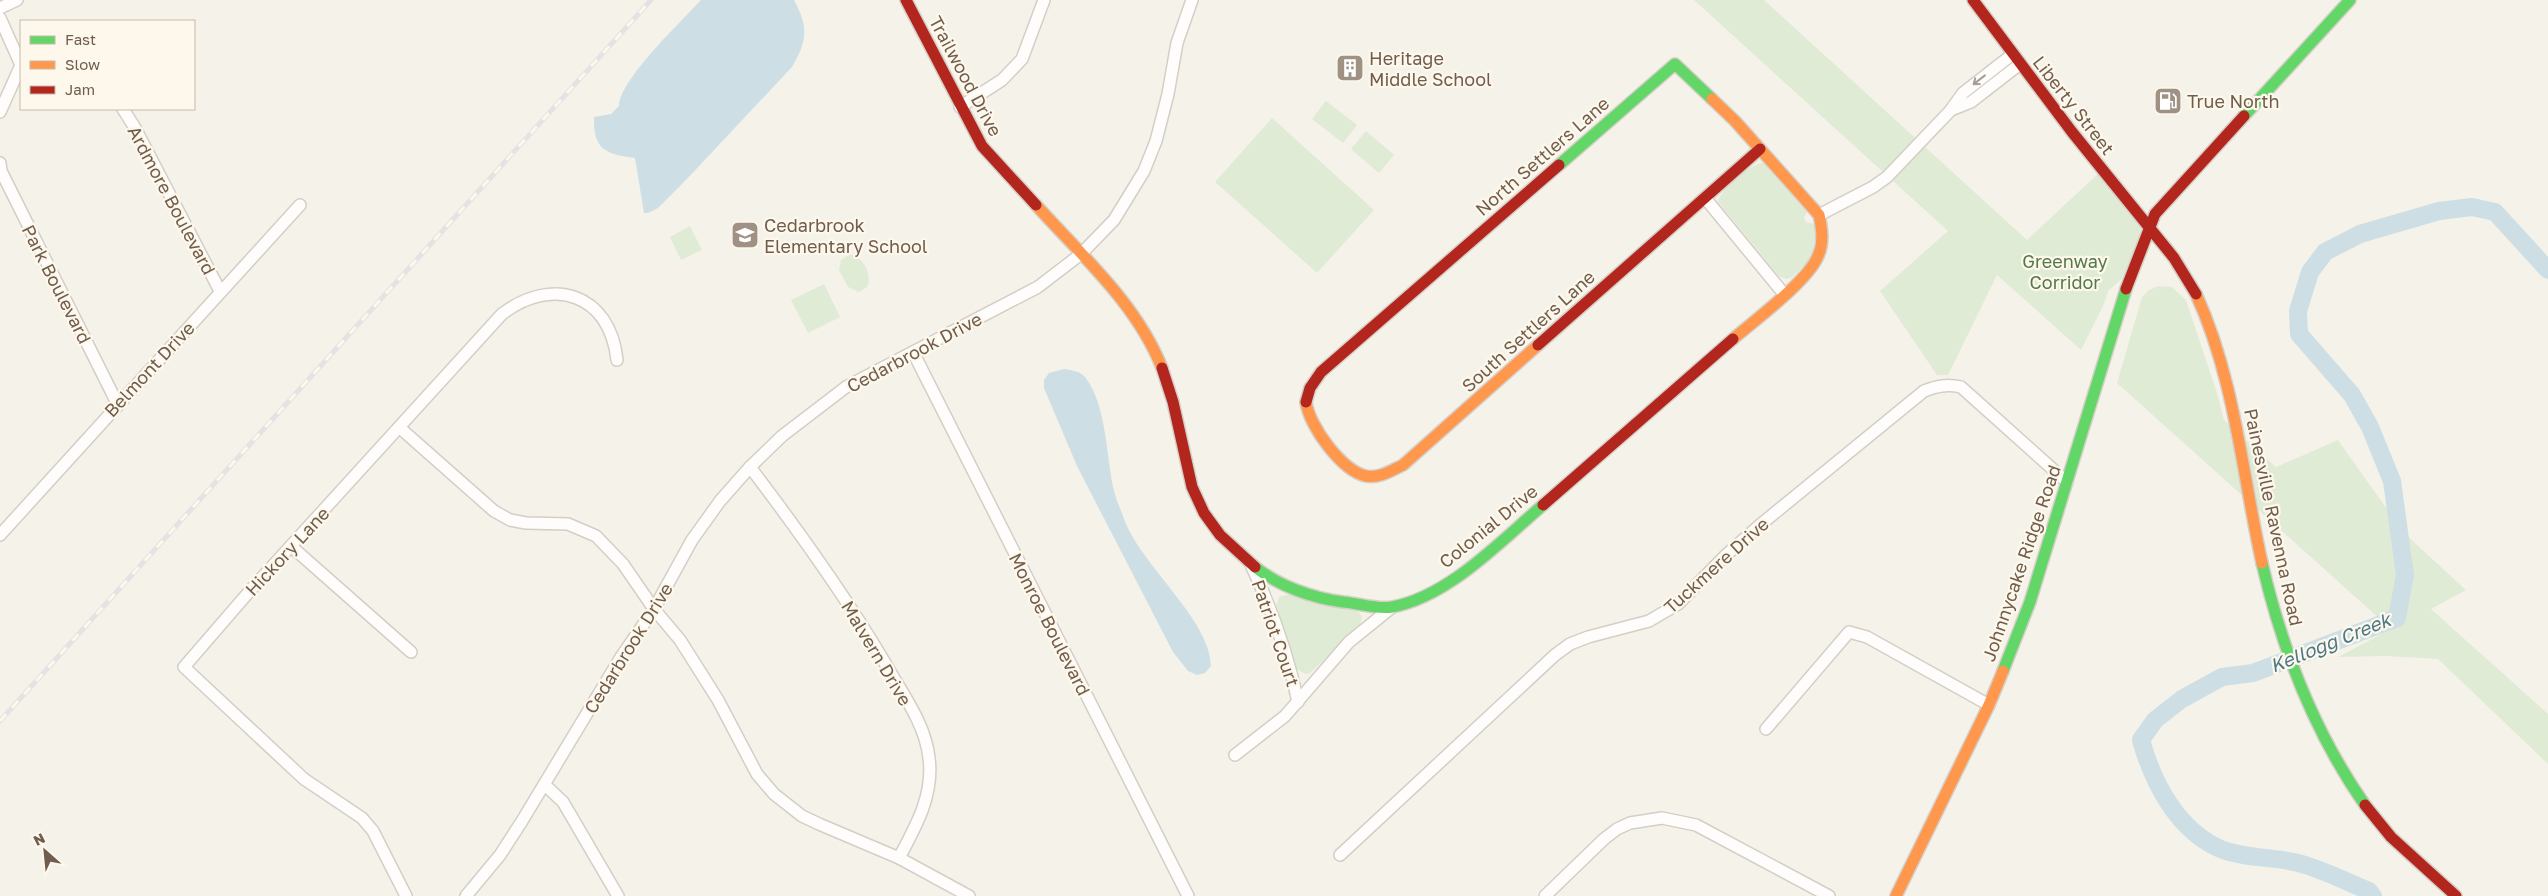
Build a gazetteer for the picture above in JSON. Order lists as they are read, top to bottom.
{
  "streets": {
    "street": [
      "Trailwood Drive",
      "Liberty Street",
      "North Settlers Lane",
      "Ardmore Boulevard",
      "Park Boulevard",
      "South Settlers Lane",
      "Cedarbrook Drive",
      "Belmont Drive",
      "Painesville Ravenna Road",
      "Colonial Drive",
      "Hickory Lane",
      "Johnnycake Ridge Road",
      "Tuckmere Drive",
      "Monroe Boulevard",
      "Patriot Court",
      "Malvern Drive"
    ]
  },
  "crossings": [
    ["Trailwood Drive", "Cedarbrook Drive"],
    ["Liberty Street", "Painesville Ravenna Road"],
    ["Liberty Street", "Johnnycake Ridge Road"],
    ["North Settlers Lane", "South Settlers Lane"],
    ["North Settlers Lane", "Colonial Drive"],
    ["Ardmore Boulevard", "Belmont Drive"],
    ["Park Boulevard", "Belmont Drive"],
    ["Cedarbrook Drive", "Monroe Boulevard"],
    ["Cedarbrook Drive", "Malvern Drive"],
    ["Painesville Ravenna Road", "Johnnycake Ridge Road"],
    ["Colonial Drive", "Patriot Court"],
    ["Johnnycake Ridge Road", "Tuckmere Drive"]
  ],
  "water": ["Kellogg Creek"],
  "parks": ["Greenway Corridor"],
  "places": {
    "building": ["Heritage Middle School"],
    "fuel station": ["True North"],
    "school or university": ["Cedarbrook Elementary School"]
  },
  "legend": ["Fast", "Slow", "Jam"],
  "north": "top left"
}
